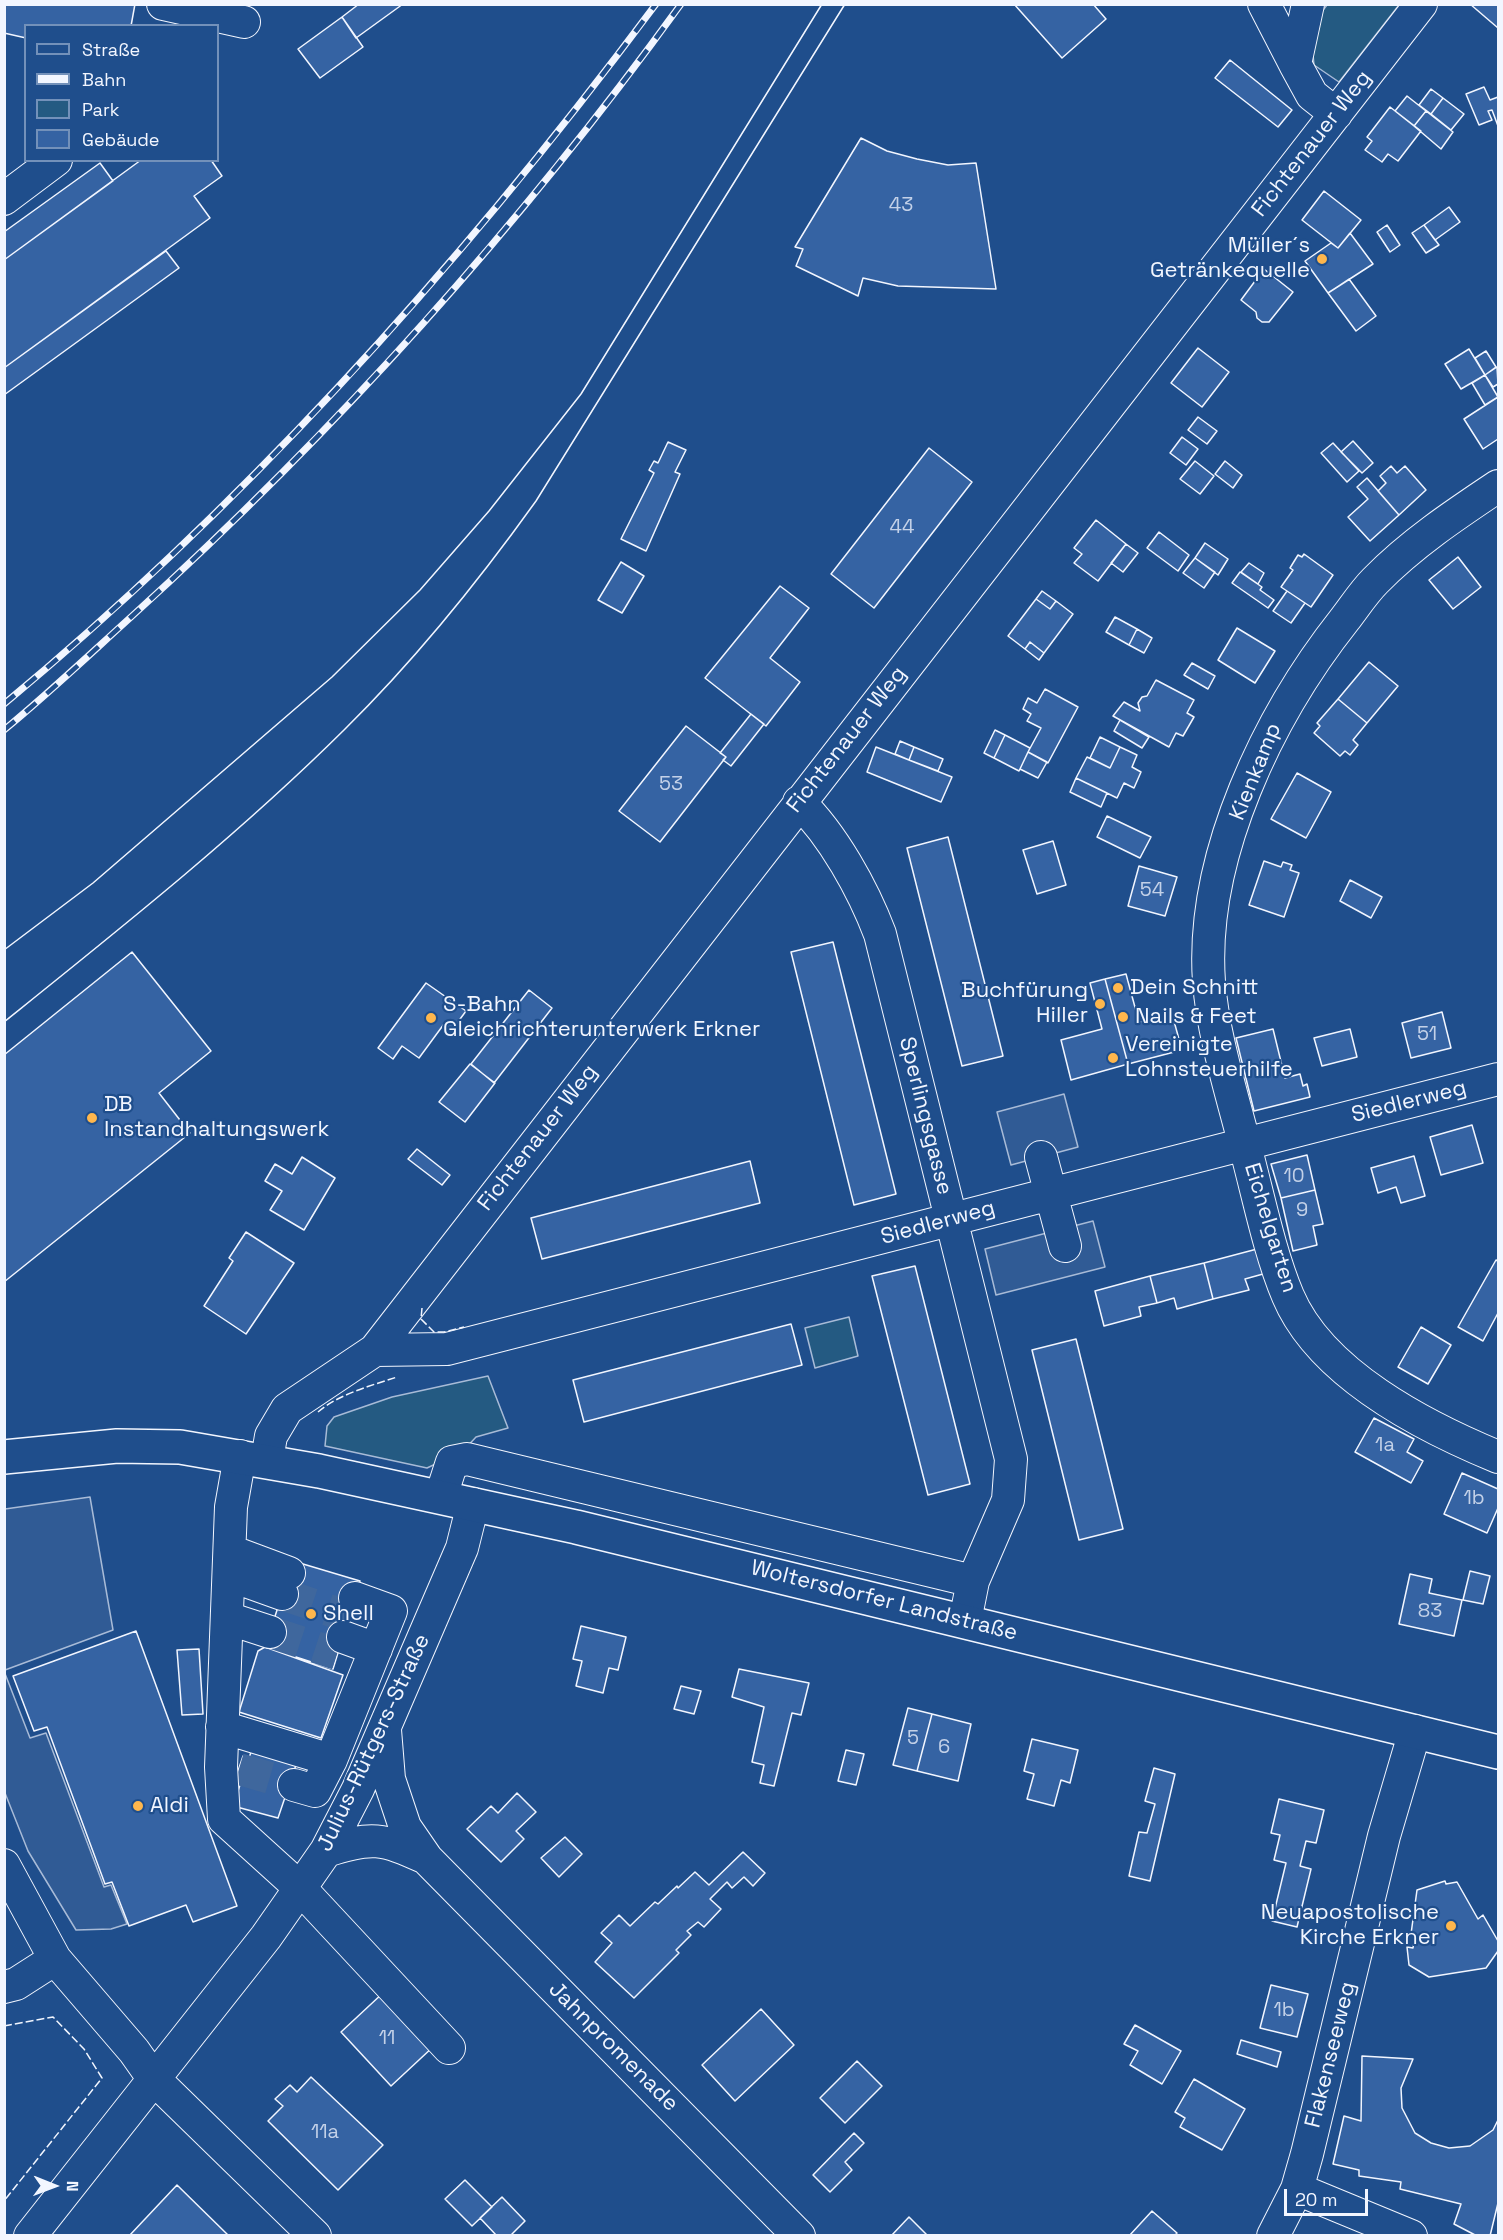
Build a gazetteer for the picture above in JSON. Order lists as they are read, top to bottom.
{
  "streets": {
    "main road": ["Woltersdorfer Landstraße"],
    "street": [
      "Fichtenauer Weg",
      "Kienkamp",
      "Siedlerweg",
      "Sperlingsgasse",
      "Eichelgarten",
      "Julius-Rütgers-Straße",
      "Jahnpromenade",
      "Flakenseeweg"
    ]
  },
  "crossings": [
    ["Fichtenauer Weg", "Siedlerweg"],
    ["Fichtenauer Weg", "Sperlingsgasse"],
    ["Fichtenauer Weg", "Woltersdorfer Landstraße"],
    ["Fichtenauer Weg", "Julius-Rütgers-Straße"],
    ["Kienkamp", "Siedlerweg"],
    ["Kienkamp", "Eichelgarten"],
    ["Siedlerweg", "Sperlingsgasse"],
    ["Siedlerweg", "Eichelgarten"],
    ["Sperlingsgasse", "Woltersdorfer Landstraße"],
    ["Woltersdorfer Landstraße", "Julius-Rütgers-Straße"],
    ["Woltersdorfer Landstraße", "Flakenseeweg"],
    ["Julius-Rütgers-Straße", "Jahnpromenade"]
  ],
  "places": [
    "Müller´s Getränkequelle",
    "Dein Schnitt",
    "Buchfürung Hiller",
    "Nails & Feet",
    "S-Bahn Gleichrichterunterwerk Erkner",
    "Vereinigte Lohnsteuerhilfe",
    "DB Instandhaltungswerk",
    "Shell",
    "Aldi",
    "Neuapostolische Kirche Erkner"
  ],
  "house_numbers": [
    "43",
    "44",
    "53",
    "54",
    "51",
    "10",
    "9",
    "1a",
    "1b",
    "83",
    "5",
    "6",
    "1b",
    "11",
    "11a"
  ],
  "legend": [
    "Straße",
    "Bahn",
    "Park",
    "Gebäude"
  ],
  "scale_bar": "20 m",
  "north": "right"
}
